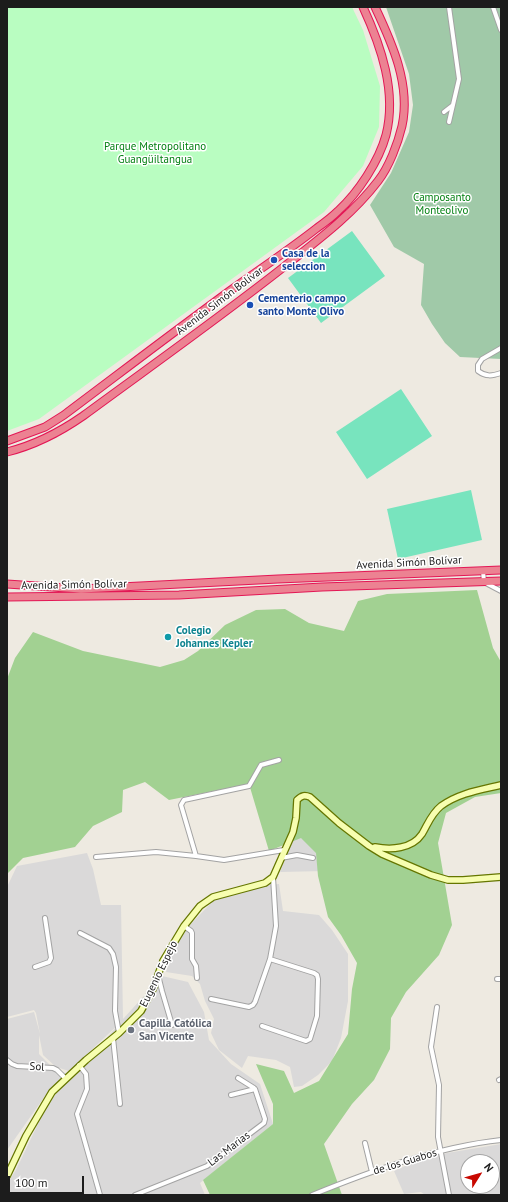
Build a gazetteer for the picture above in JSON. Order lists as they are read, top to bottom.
{
  "streets": {
    "highway": ["Avenida Simón Bolívar"],
    "street": [
      "Eugenio Espejo",
      "Sol",
      "Las Marias",
      "de los Guabos"
    ]
  },
  "crossings": [
    ["Eugenio Espejo", "Sol"]
  ],
  "parks": ["Parque Metropolitano Guangüiltangua", "Camposanto Monteolivo"],
  "places": [
    "Casa de la seleccion",
    "Cementerio campo santo Monte Olivo",
    "Colegio Johannes Kepler",
    "Capilla Católica San Vicente"
  ],
  "scale_bar": "100 m",
  "north": "top right"
}
